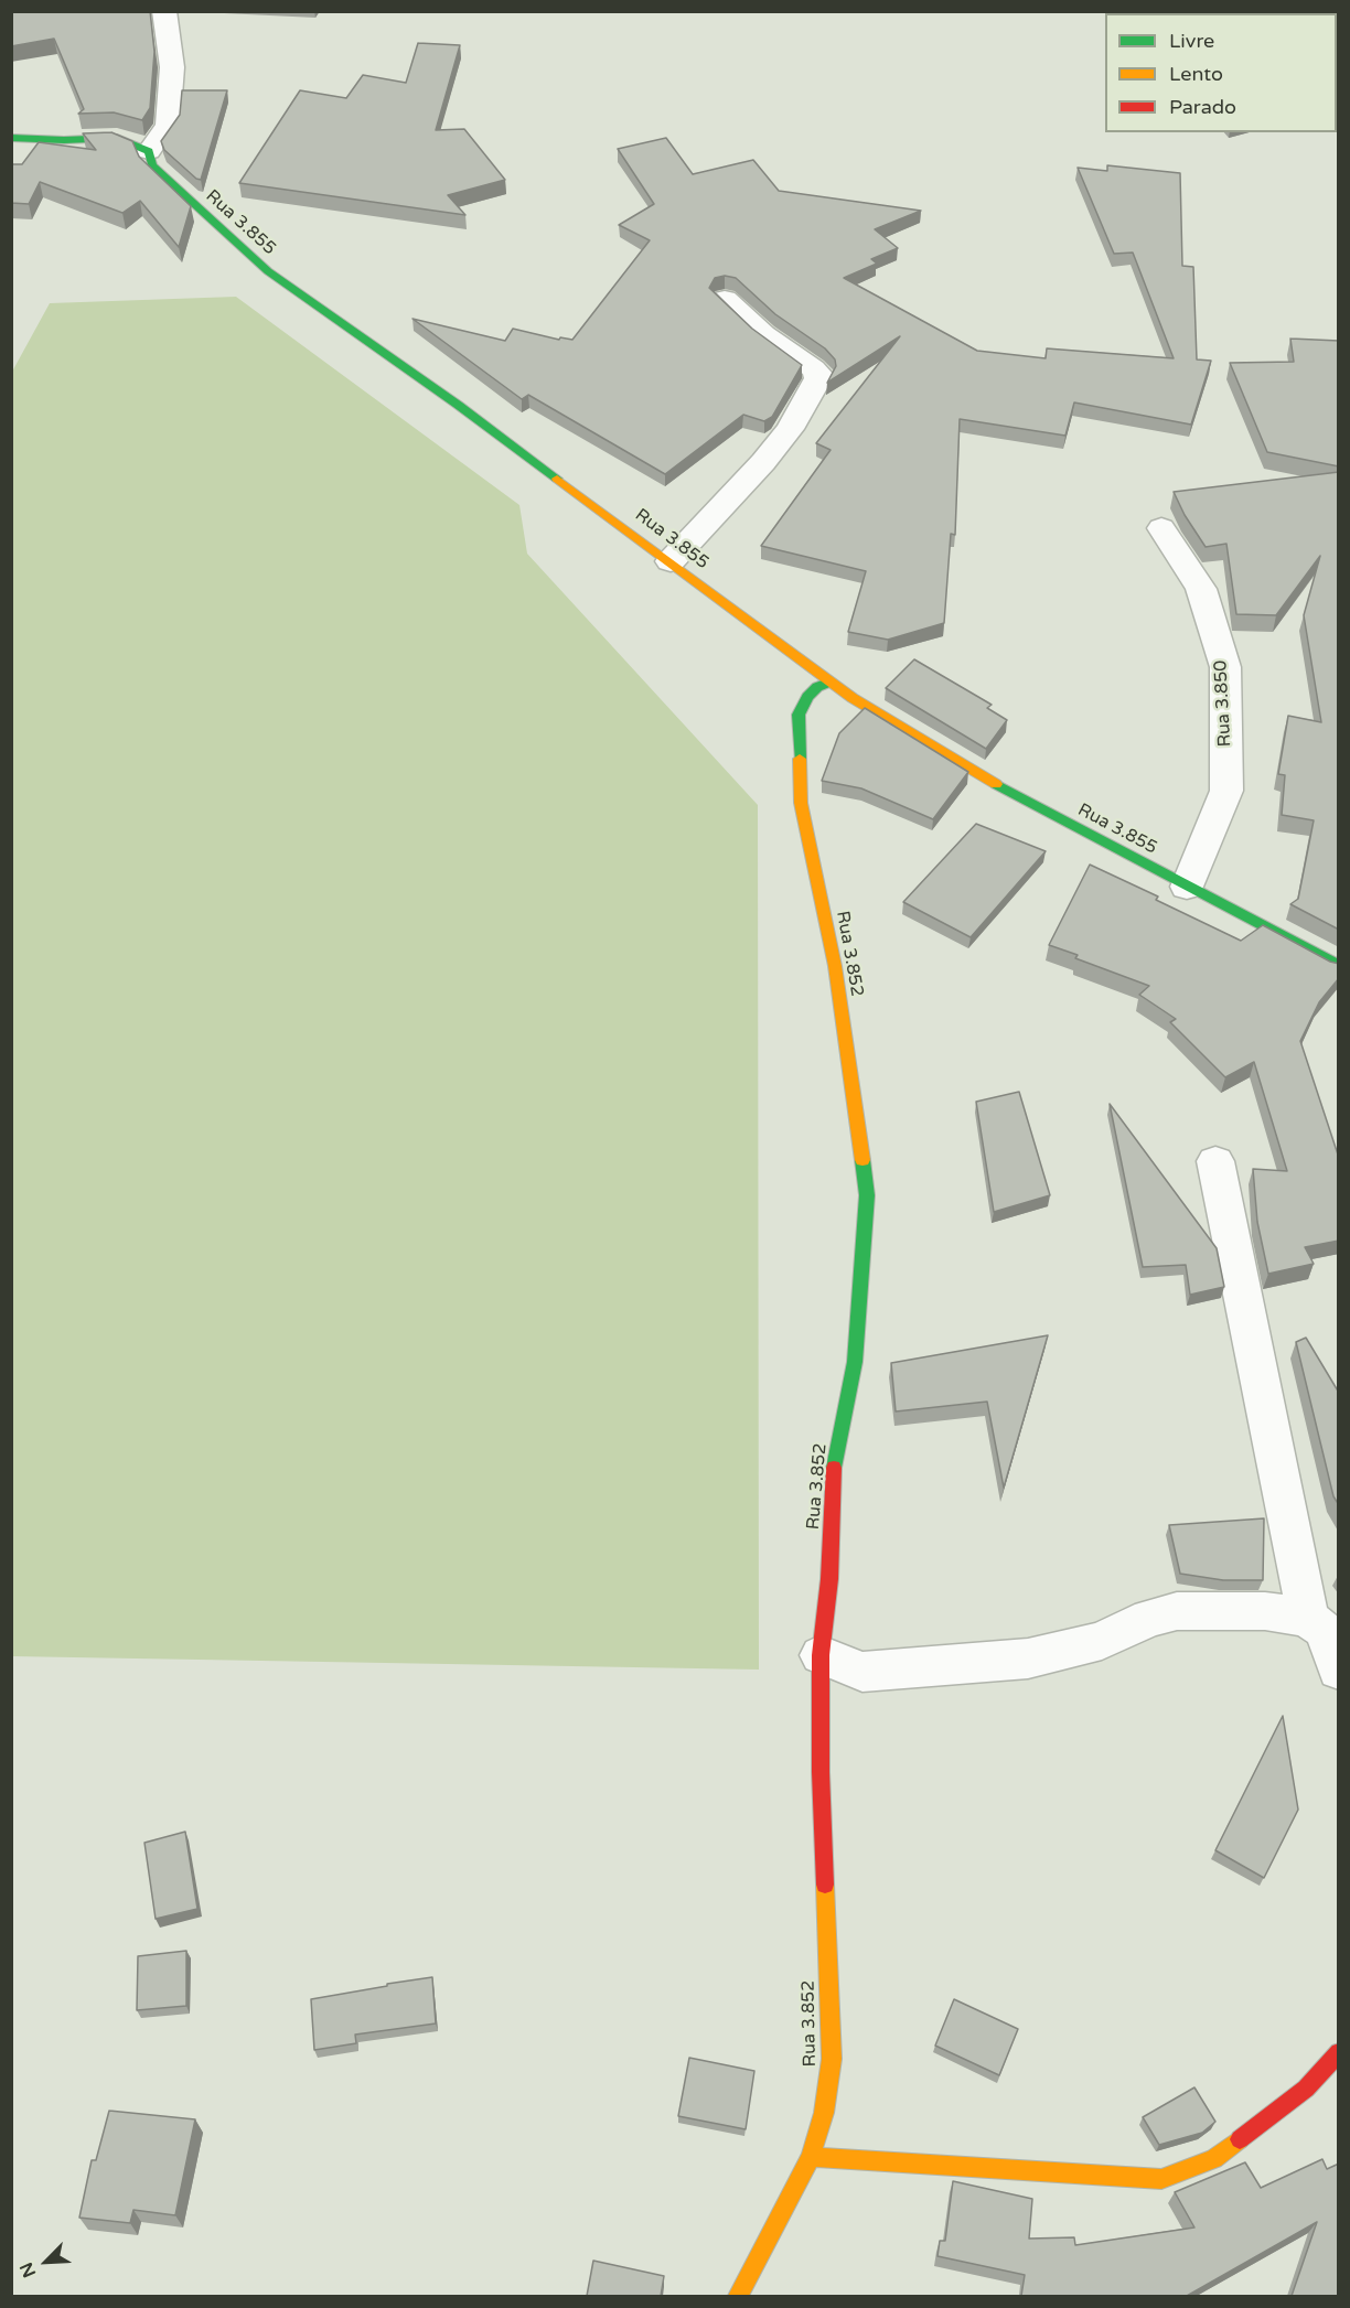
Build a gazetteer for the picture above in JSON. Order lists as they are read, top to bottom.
{
  "streets": {
    "street": ["Rua 3.855", "Rua 3.850", "Rua 3.852"]
  },
  "crossings": [
    ["Rua 3.855", "Rua 3.850"],
    ["Rua 3.855", "Rua 3.852"]
  ],
  "legend": ["Livre", "Lento", "Parado"],
  "north": "bottom left"
}
